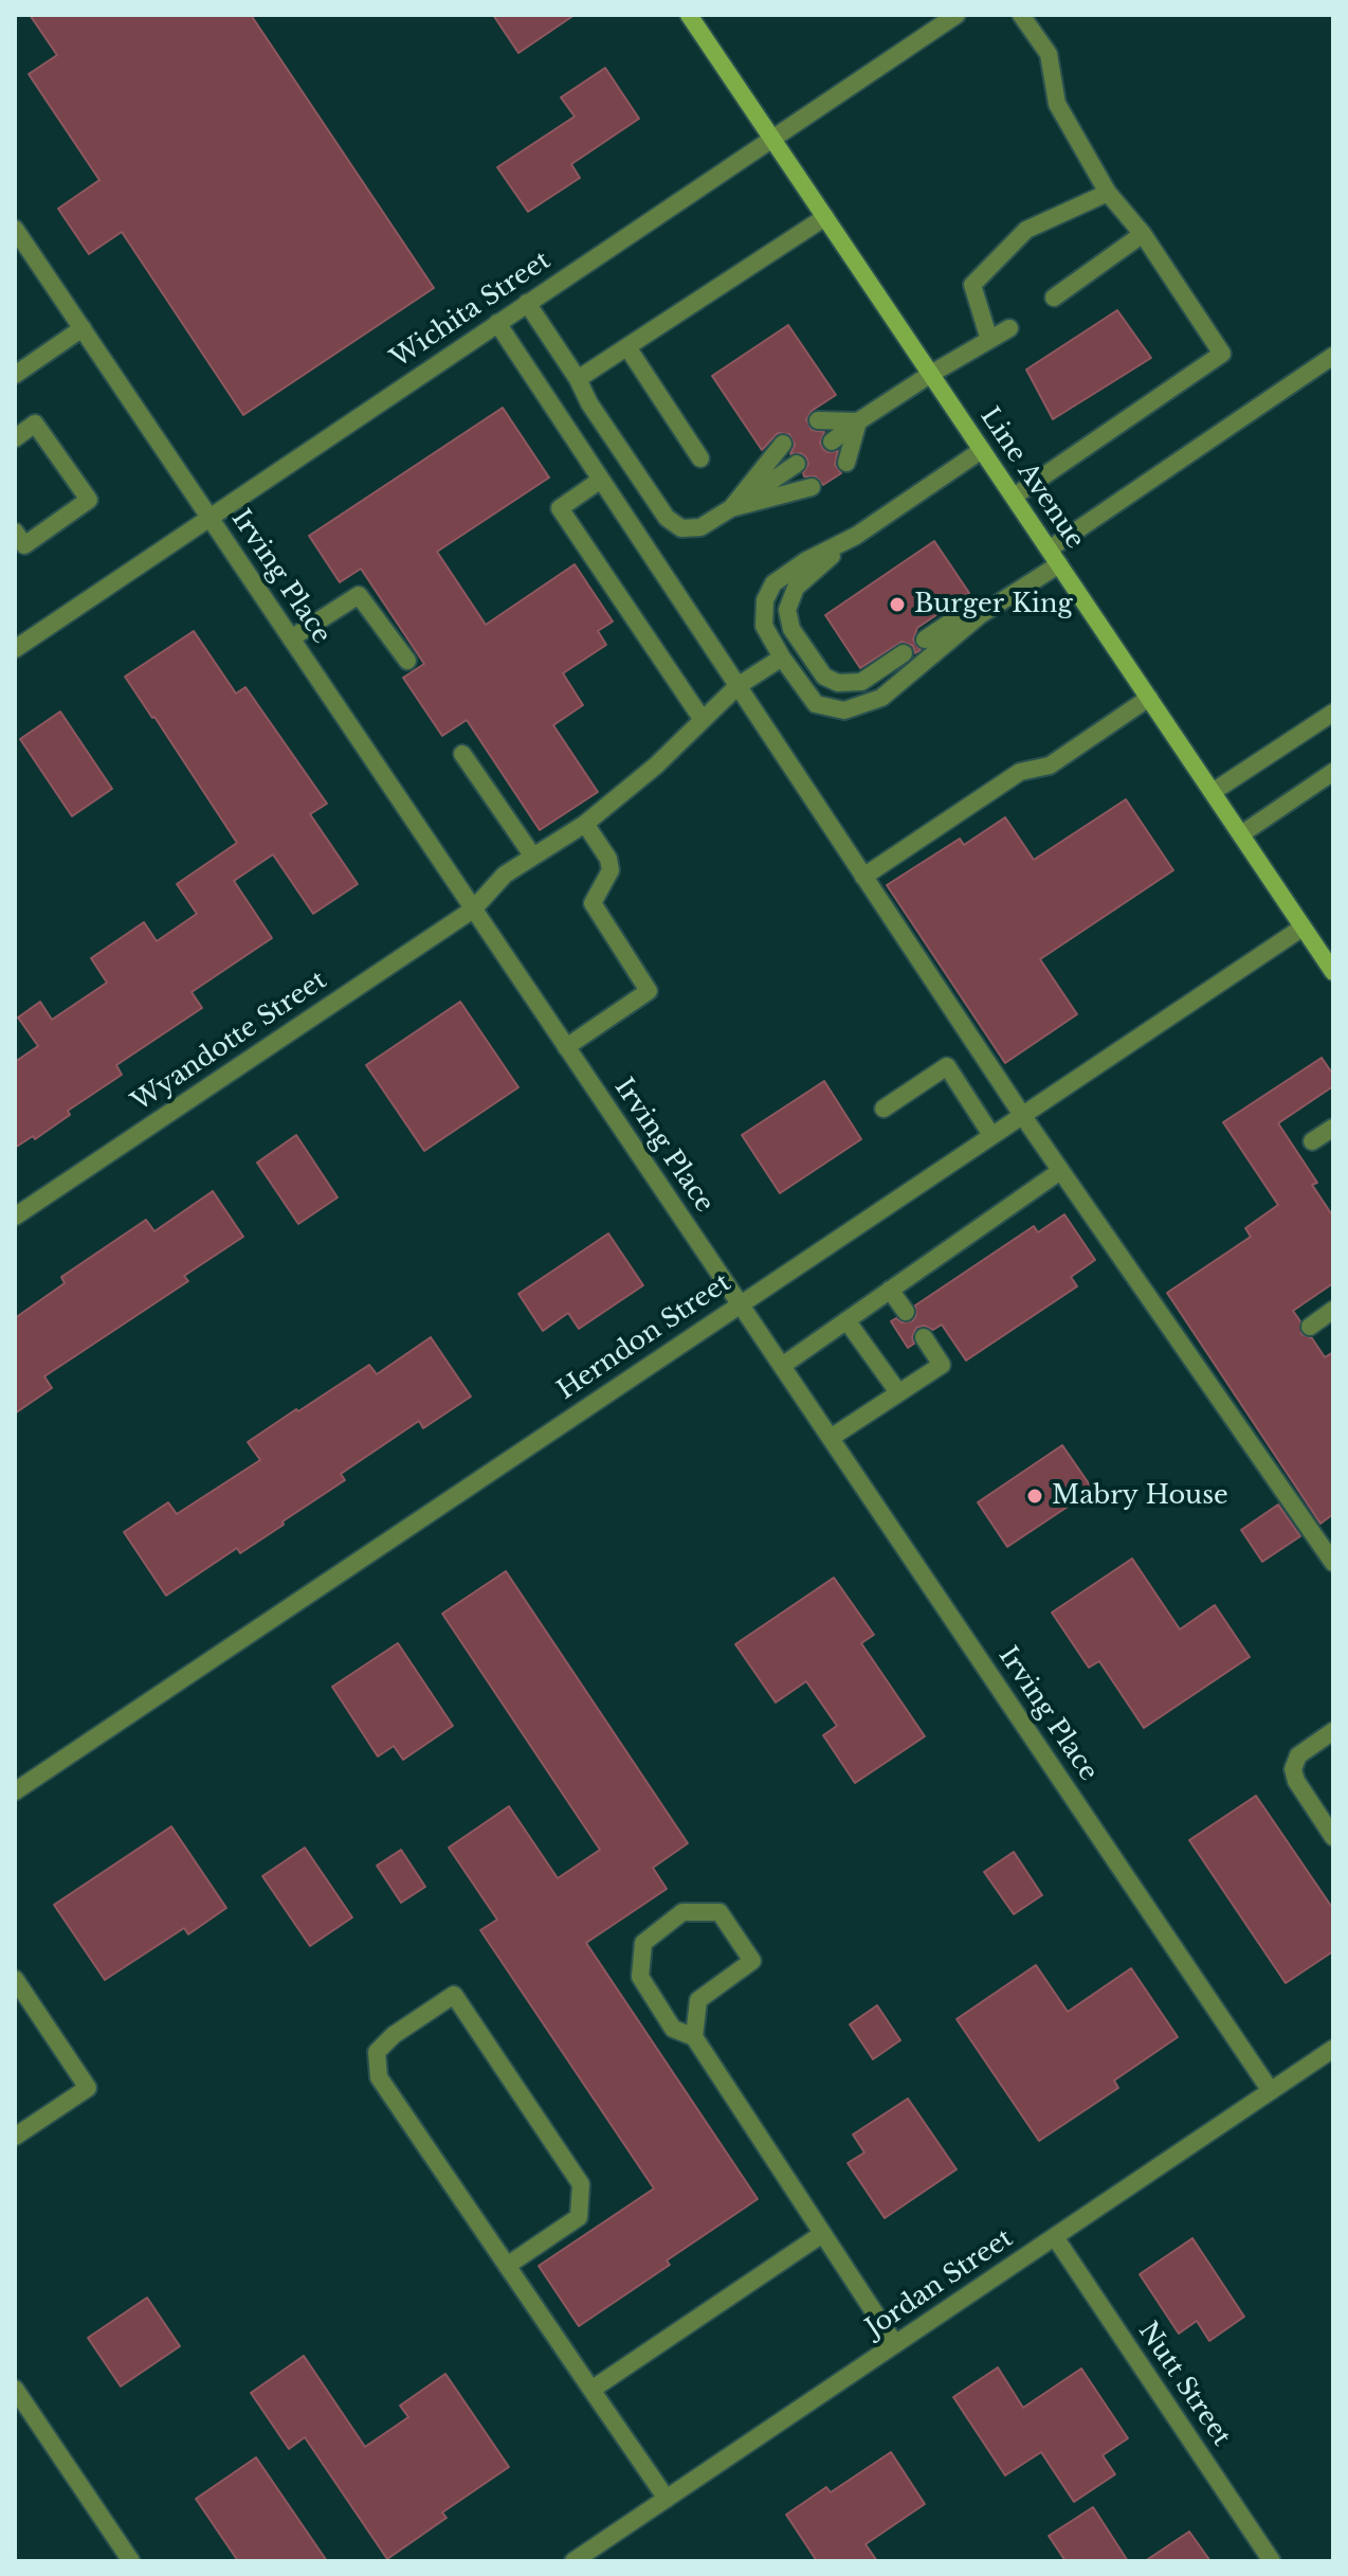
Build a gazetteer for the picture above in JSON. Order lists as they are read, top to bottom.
{
  "streets": {
    "main road": ["Line Avenue"],
    "street": [
      "Wichita Street",
      "Irving Place",
      "Wyandotte Street",
      "Herndon Street",
      "Jordan Street",
      "Nutt Street"
    ]
  },
  "crossings": [
    ["Wichita Street", "Line Avenue"],
    ["Wichita Street", "Irving Place"],
    ["Line Avenue", "Herndon Street"],
    ["Irving Place", "Wyandotte Street"],
    ["Irving Place", "Herndon Street"],
    ["Irving Place", "Jordan Street"],
    ["Jordan Street", "Nutt Street"]
  ],
  "places": ["Burger King", "Mabry House"]
}
